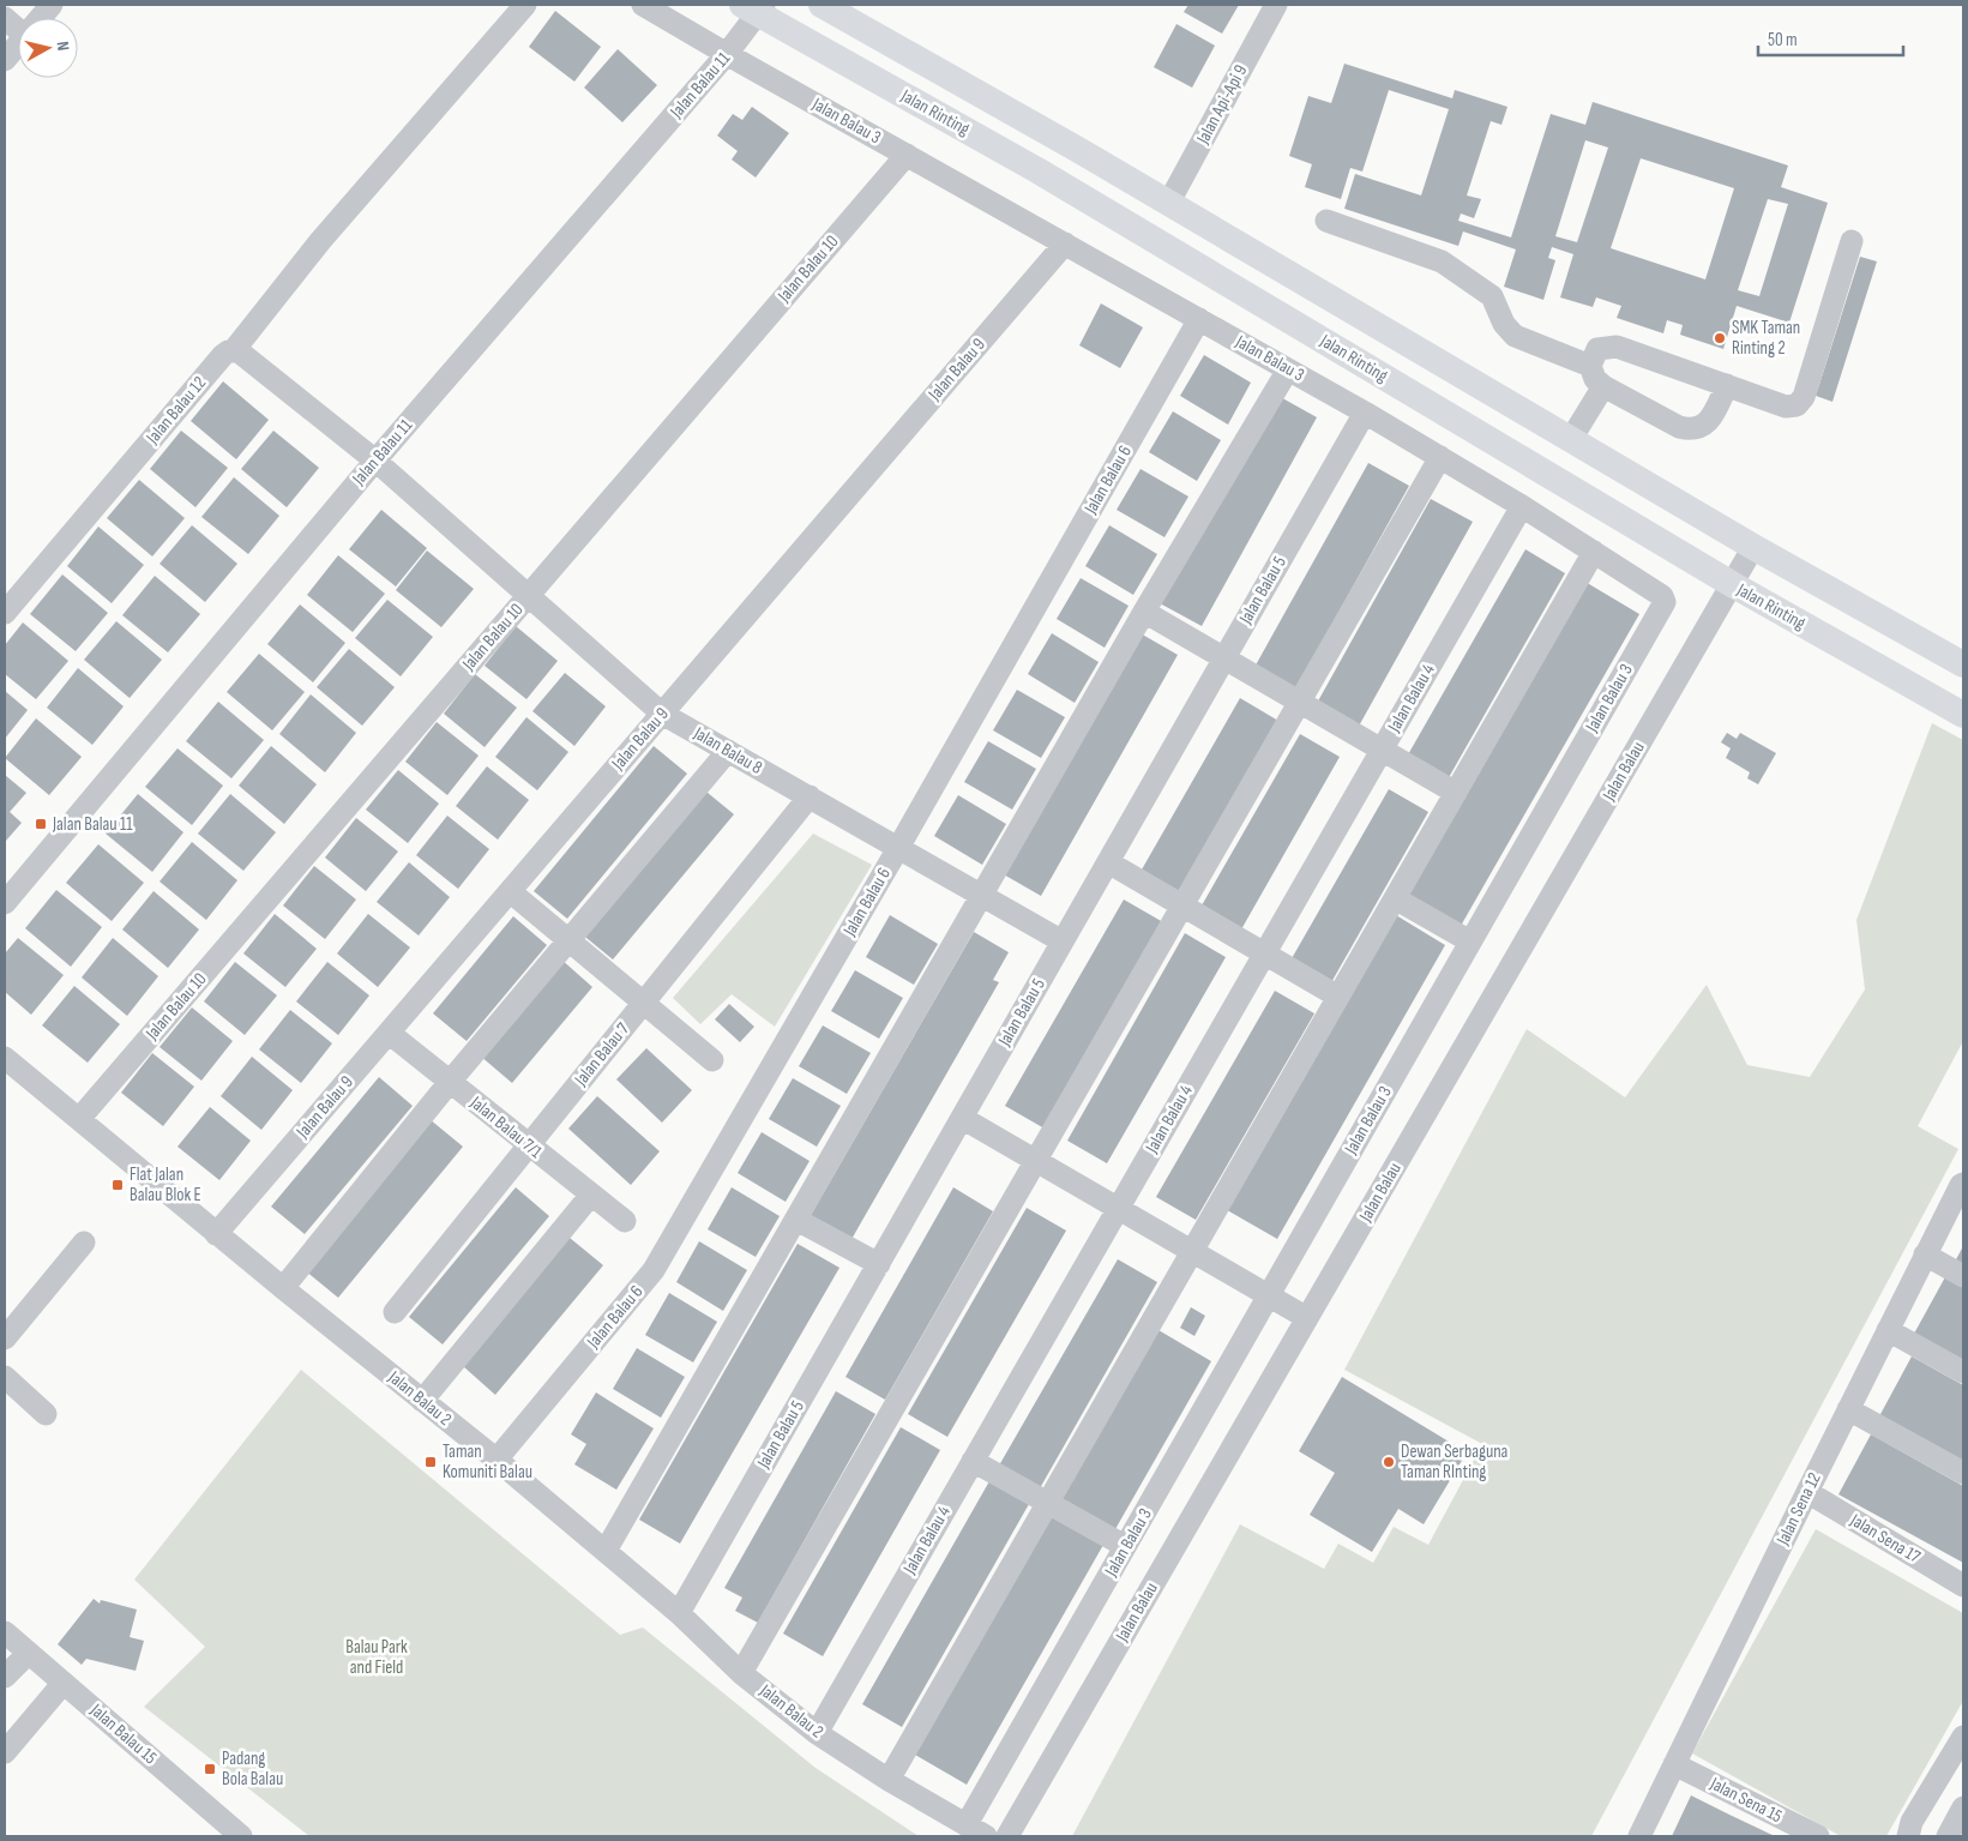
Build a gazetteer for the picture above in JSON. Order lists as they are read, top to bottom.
{
  "streets": {
    "main road": ["Jalan Rinting"],
    "street": [
      "Jalan Balau 11",
      "Jalan Api-Api 9",
      "Jalan Balau 3",
      "Jalan Balau 10",
      "Jalan Balau 9",
      "Jalan Balau 12",
      "Jalan Balau 6",
      "Jalan Balau 5",
      "Jalan Balau 4",
      "Jalan Balau 8",
      "Jalan Balau",
      "Jalan Balau 7",
      "Jalan Balau 7/1",
      "Jalan Balau 2",
      "Jalan Sena 12",
      "Jalan Sena 17",
      "Jalan Balau 15",
      "Jalan Sena 15"
    ]
  },
  "crossings": [
    ["Jalan Balau 11", "Jalan Rinting"],
    ["Jalan Balau 11", "Jalan Balau 3"],
    ["Jalan Balau 11", "Jalan Balau 8"],
    ["Jalan Api-Api 9", "Jalan Rinting"],
    ["Jalan Rinting", "Jalan Balau"],
    ["Jalan Balau 3", "Jalan Balau 10"],
    ["Jalan Balau 3", "Jalan Balau 9"],
    ["Jalan Balau 3", "Jalan Balau 6"],
    ["Jalan Balau 3", "Jalan Balau 5"],
    ["Jalan Balau 3", "Jalan Balau 4"],
    ["Jalan Balau 3", "Jalan Balau 2"],
    ["Jalan Balau 10", "Jalan Balau 8"],
    ["Jalan Balau 10", "Jalan Balau 2"],
    ["Jalan Balau 9", "Jalan Balau 8"],
    ["Jalan Balau 9", "Jalan Balau 7/1"],
    ["Jalan Balau 9", "Jalan Balau 2"],
    ["Jalan Balau 6", "Jalan Balau 8"],
    ["Jalan Balau 6", "Jalan Balau 2"],
    ["Jalan Balau 5", "Jalan Balau 8"],
    ["Jalan Balau 5", "Jalan Balau 2"],
    ["Jalan Balau 4", "Jalan Balau 2"],
    ["Jalan Balau 8", "Jalan Balau 7"],
    ["Jalan Balau 7", "Jalan Balau 7/1"],
    ["Jalan Sena 12", "Jalan Sena 17"],
    ["Jalan Sena 12", "Jalan Sena 15"]
  ],
  "parks": ["Balau Park and Field"],
  "places": {
    "other": ["SMK Taman Rinting 2", "Dewan Serbaguna Taman RInting"],
    "transit": [
      "Jalan Balau 11",
      "Flat Jalan Balau Blok E",
      "Taman Komuniti Balau",
      "Padang Bola Balau"
    ]
  },
  "scale_bar": "50 m",
  "north": "right"
}
